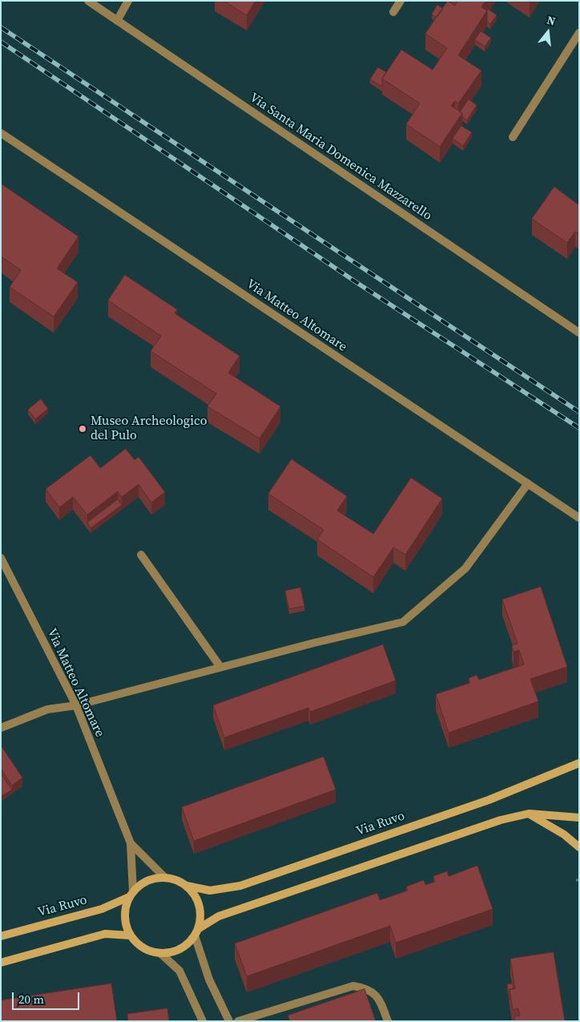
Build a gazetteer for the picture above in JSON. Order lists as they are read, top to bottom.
{
  "streets": {
    "main road": ["Via Ruvo"],
    "street": ["Via Santa Maria Domenica Mazzarello", "Via Matteo Altomare"]
  },
  "crossings": [
    ["Via Matteo Altomare", "Via Ruvo"]
  ],
  "places": ["Museo Archeologico del Pulo"],
  "scale_bar": "20 m",
  "north": "top"
}
